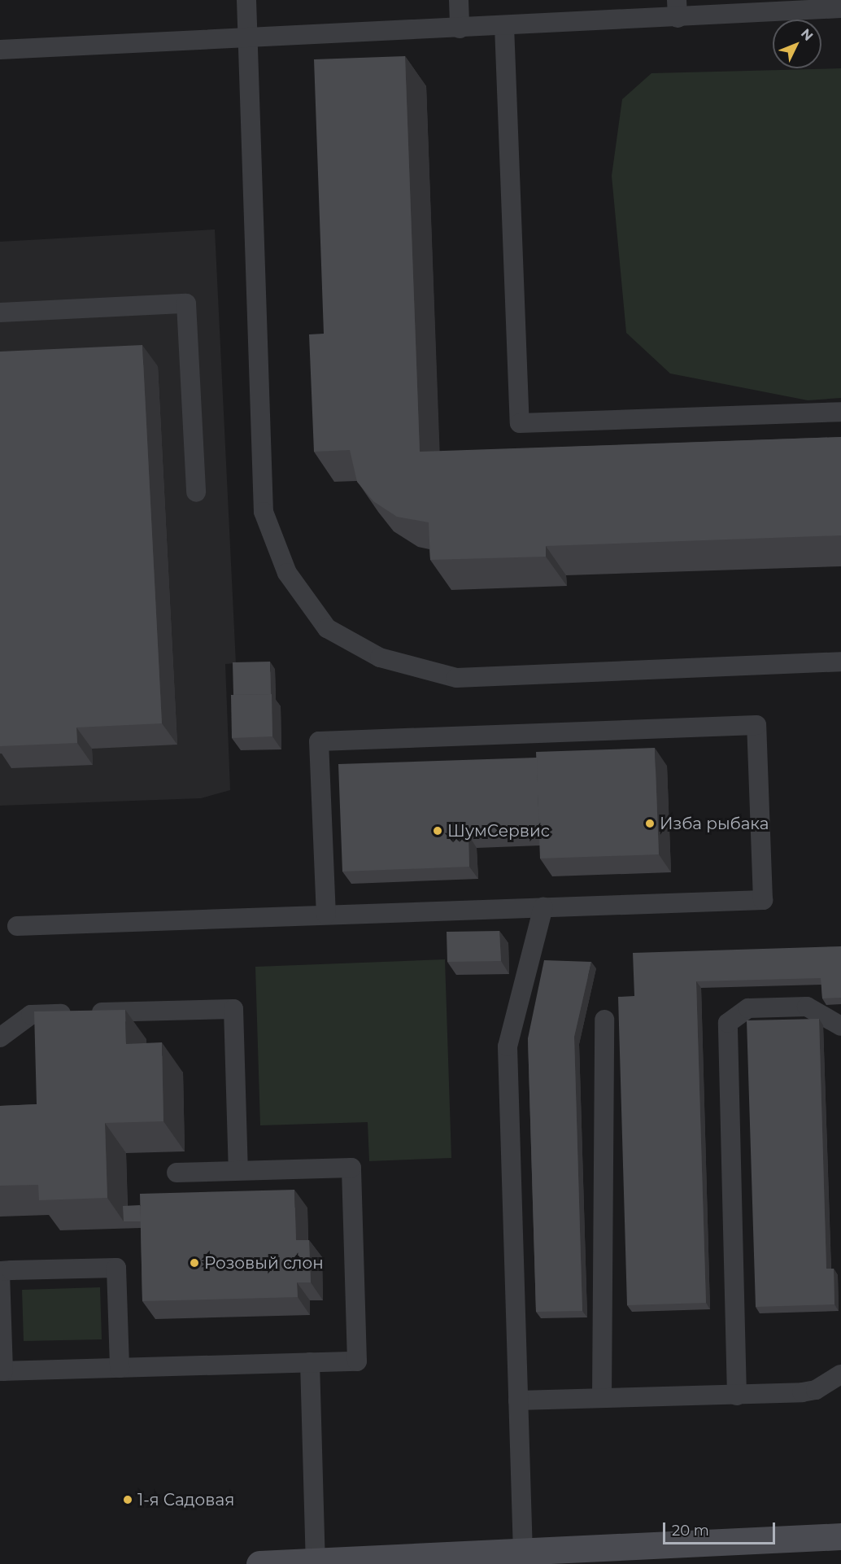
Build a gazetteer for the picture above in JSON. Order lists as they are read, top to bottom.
{
  "places": [
    "Изба рыбака",
    "ШумСервис",
    "Розовый слон",
    "1-я Садовая"
  ],
  "scale_bar": "20 m",
  "north": "top right"
}
